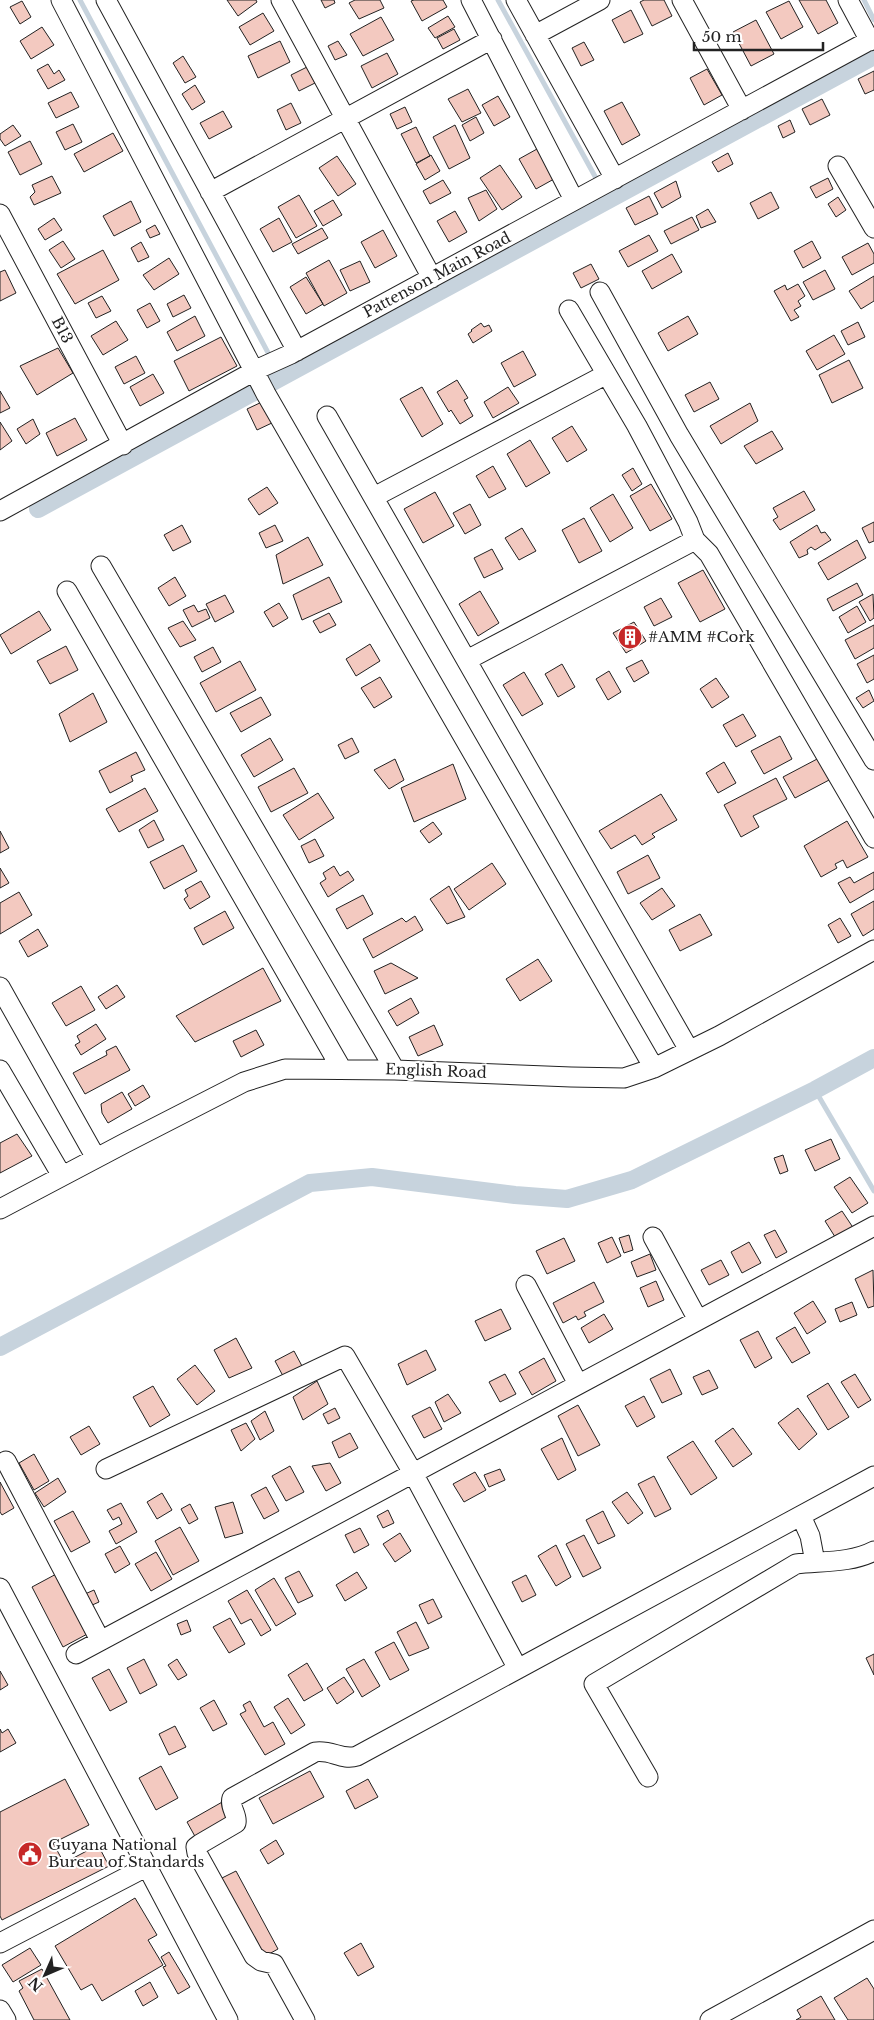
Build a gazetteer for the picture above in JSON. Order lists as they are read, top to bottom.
{
  "streets": {
    "street": ["Pattenson Main Road", "B13", "English Road"]
  },
  "crossings": [
    ["Pattenson Main Road", "B13"]
  ],
  "places": {
    "building": ["#AMM #Cork"],
    "public building": ["Guyana National Bureau of Standards"]
  },
  "scale_bar": "50 m",
  "north": "bottom left"
}
